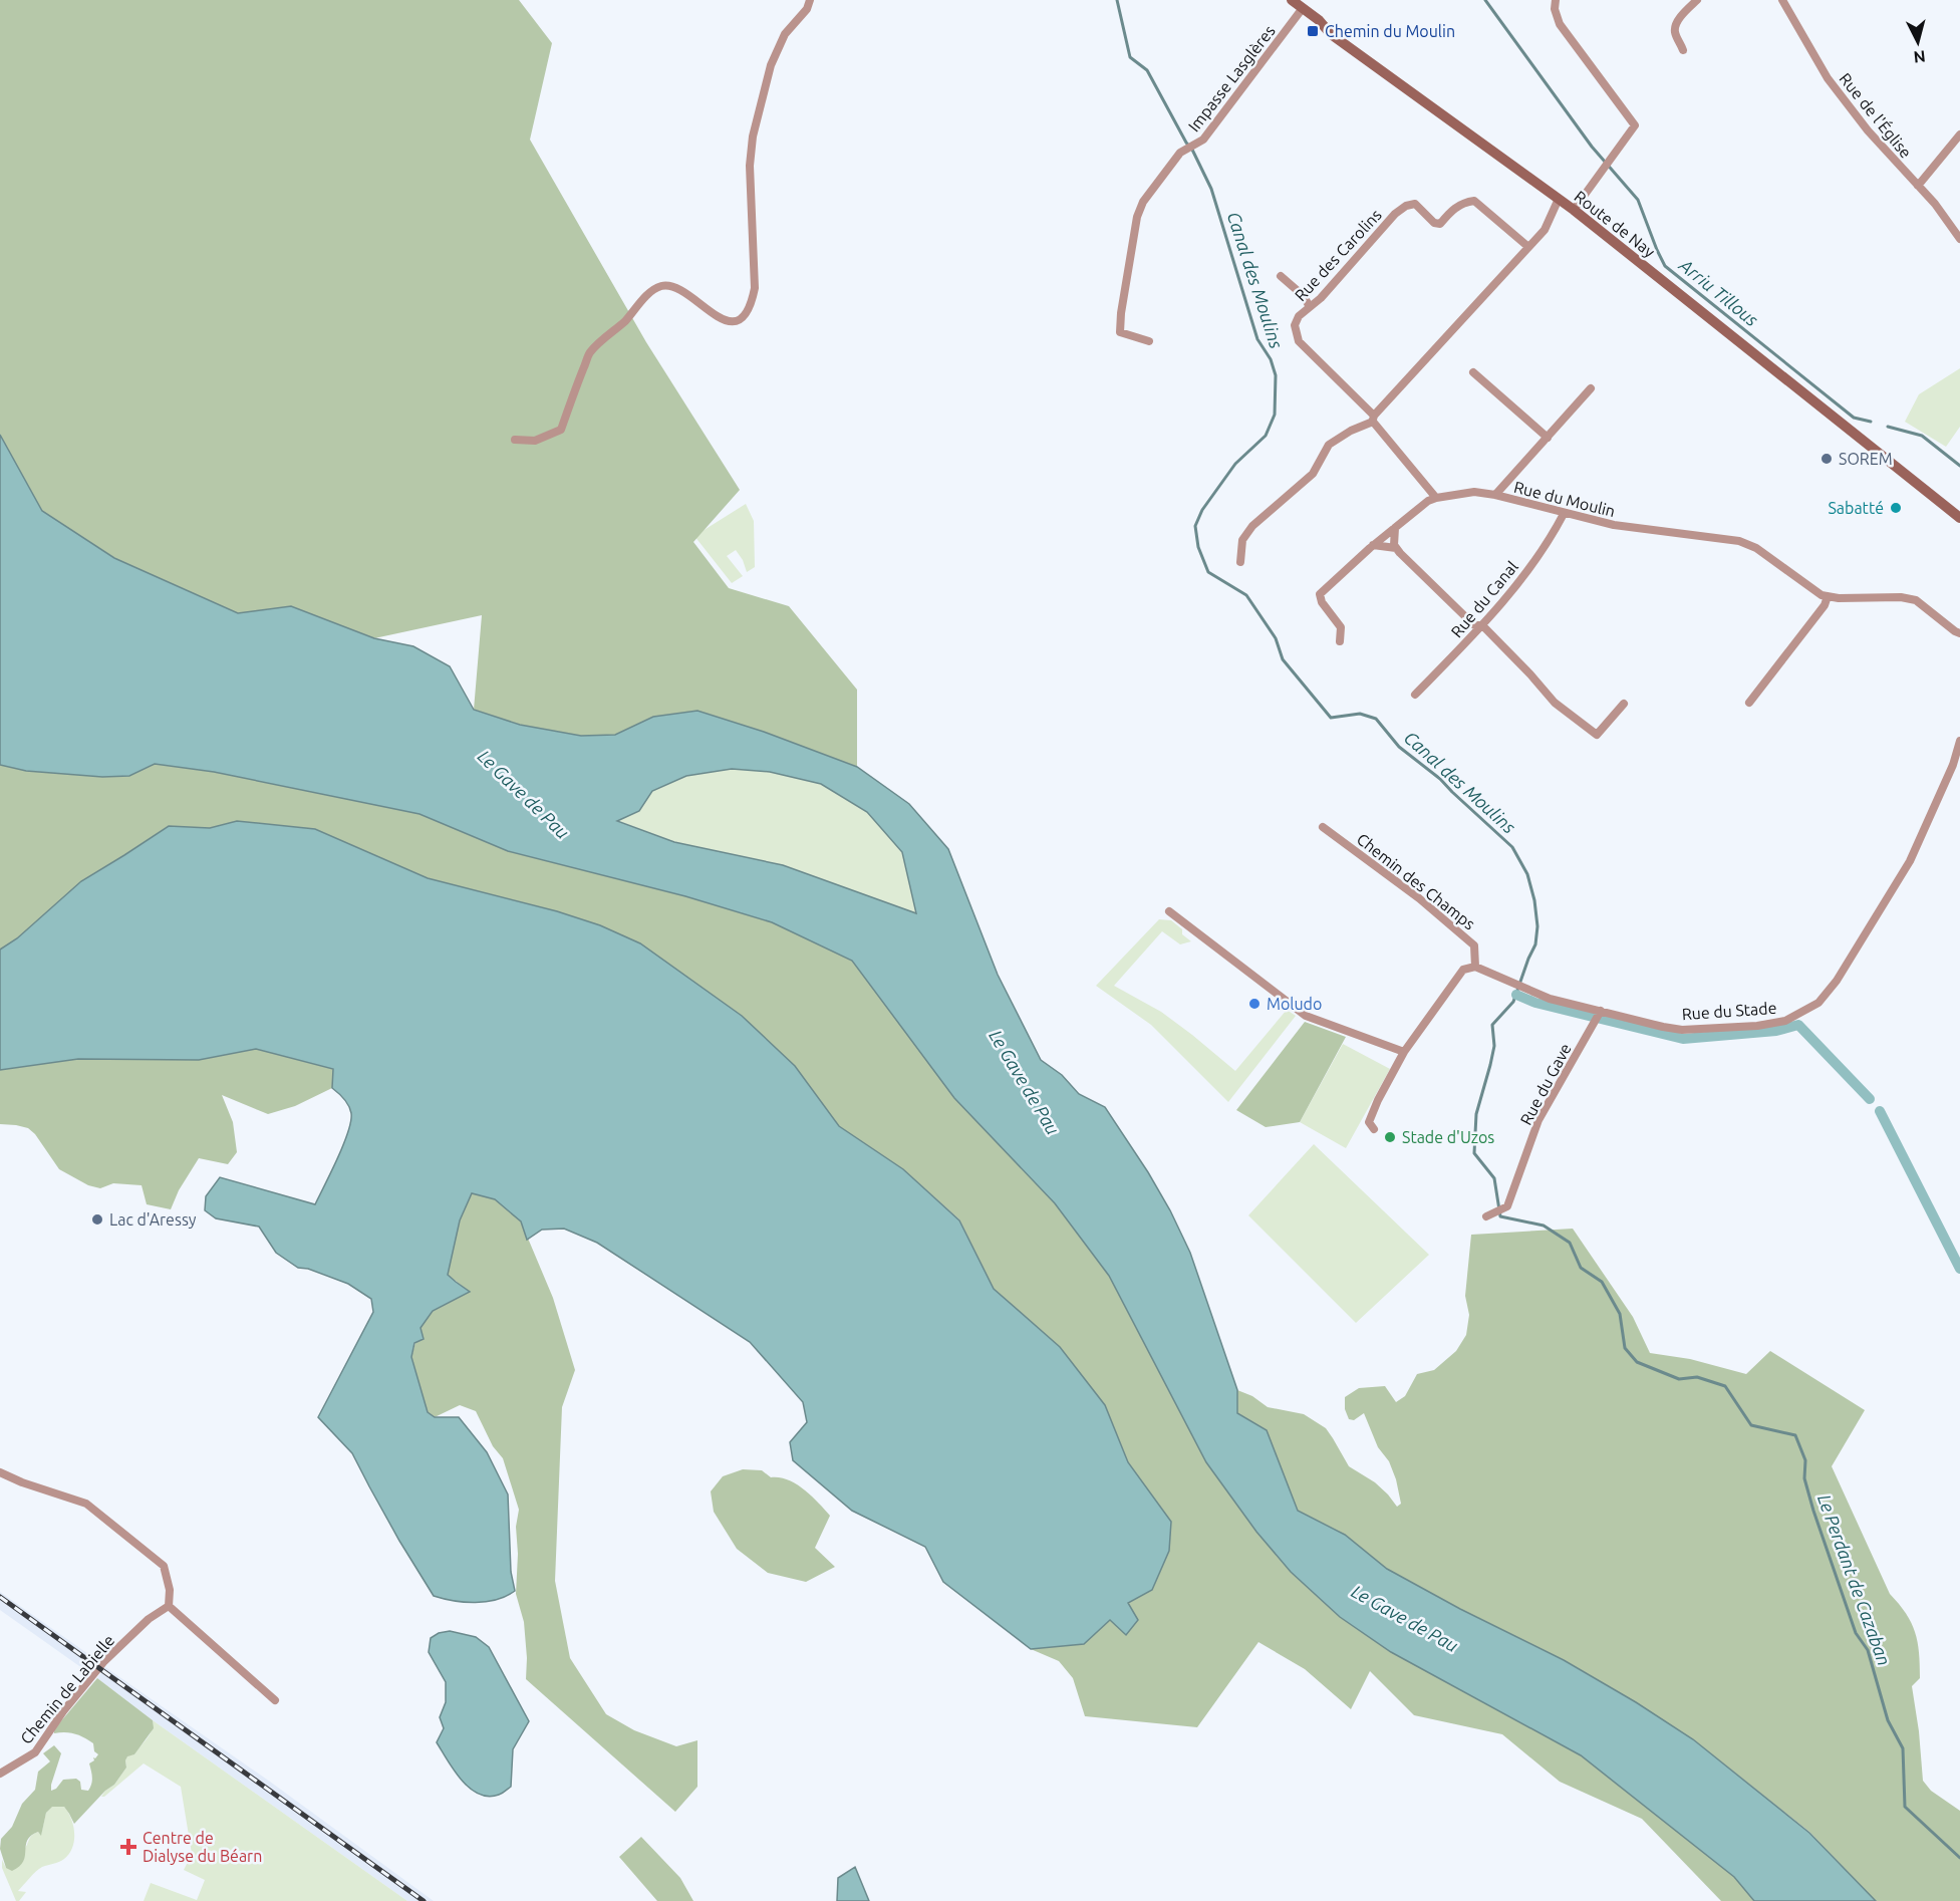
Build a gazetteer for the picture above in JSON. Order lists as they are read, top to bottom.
{
  "streets": {
    "main road": ["Route de Nay"],
    "street": [
      "Impasse Lasglères",
      "Rue de l'Église",
      "Rue des Carolins",
      "Rue du Moulin",
      "Rue du Canal",
      "Chemin des Champs",
      "Rue du Stade",
      "Rue du Gave",
      "Chemin de Labielle"
    ]
  },
  "crossings": [
    ["Impasse Lasglères", "Route de Nay"],
    ["Rue du Moulin", "Rue du Canal"],
    ["Chemin des Champs", "Rue du Stade"],
    ["Rue du Stade", "Rue du Gave"]
  ],
  "water": [
    "Canal des Moulins",
    "Arriu Tillous",
    "Le Gave de Pau",
    "Le Perdant de Cazaban"
  ],
  "places": {
    "transit": ["Chemin du Moulin"],
    "other": [
      "SOREM",
      "Sabatté",
      "Moludo",
      "Stade d'Uzos",
      "Lac d'Aressy"
    ],
    "health": ["Centre de Dialyse du Béarn"]
  },
  "north": "bottom"
}
